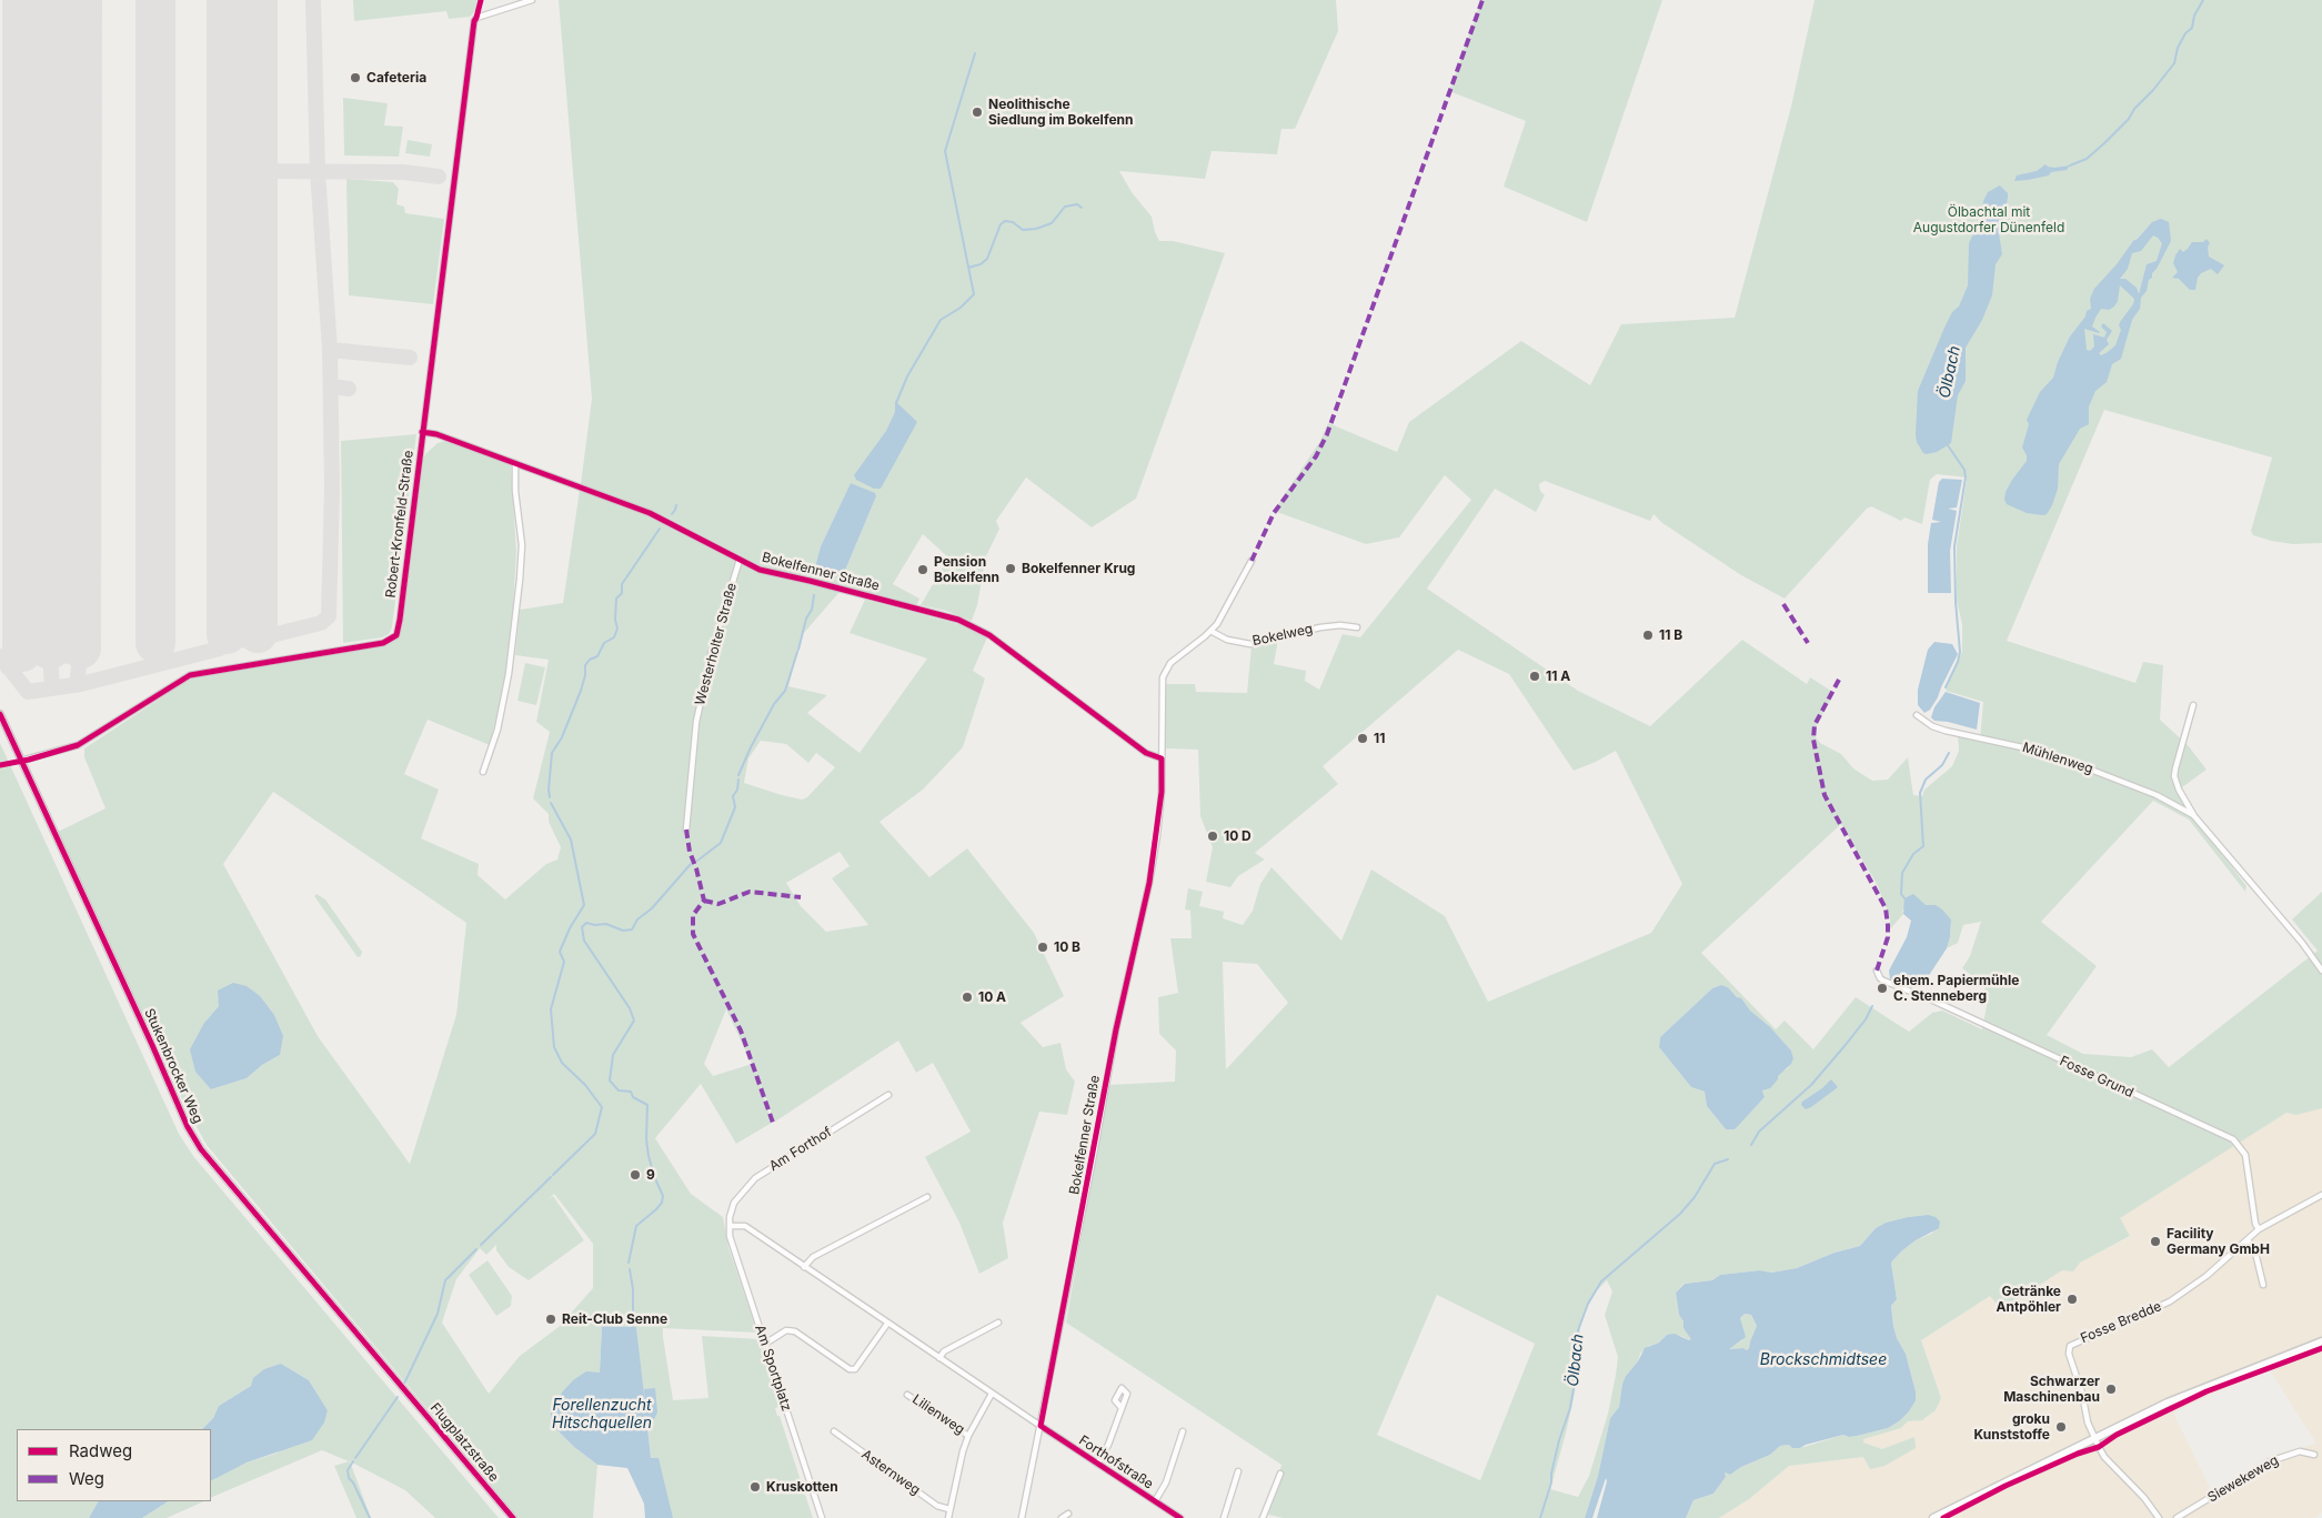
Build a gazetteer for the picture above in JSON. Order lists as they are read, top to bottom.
{
  "streets": {
    "street": [
      "Robert-Kronfeld-Straße",
      "Bokelfenner Straße",
      "Bokelweg",
      "Westerholter Straße",
      "Mühlenweg",
      "Stukenbrocker Weg",
      "Fosse Grund",
      "Am Forthof",
      "Fosse Bredde",
      "Am Sportplatz",
      "Lilienweg",
      "Flugplatzstraße",
      "Forthofstraße",
      "Asternweg",
      "Siewekeweg"
    ]
  },
  "crossings": [
    ["Robert-Kronfeld-Straße", "Bokelfenner Straße"],
    ["Robert-Kronfeld-Straße", "Stukenbrocker Weg"],
    ["Bokelfenner Straße", "Bokelweg"],
    ["Bokelfenner Straße", "Westerholter Straße"],
    ["Bokelfenner Straße", "Forthofstraße"],
    ["Stukenbrocker Weg", "Flugplatzstraße"],
    ["Fosse Grund", "Fosse Bredde"],
    ["Am Forthof", "Am Sportplatz"],
    ["Am Sportplatz", "Forthofstraße"]
  ],
  "water": ["Ölbach", "Brockschmidtsee", "Forellenzucht Hitschquellen"],
  "parks": ["Ölbachtal mit Augustdorfer Dünenfeld"],
  "places": [
    "Cafeteria",
    "Neolithische Siedlung im Bokelfenn",
    "Bokelfenner Krug",
    "Pension Bokelfenn",
    "11 B",
    "11 A",
    "11",
    "10 D",
    "10 B",
    "ehem. Papiermühle C. Stenneberg",
    "10 A",
    "9",
    "Facility Germany GmbH",
    "Getränke Antpöhler",
    "Reit-Club Senne",
    "Schwarzer Maschinenbau",
    "groku Kunststoffe",
    "Kruskotten"
  ],
  "legend": ["Radweg", "Weg"]
}
